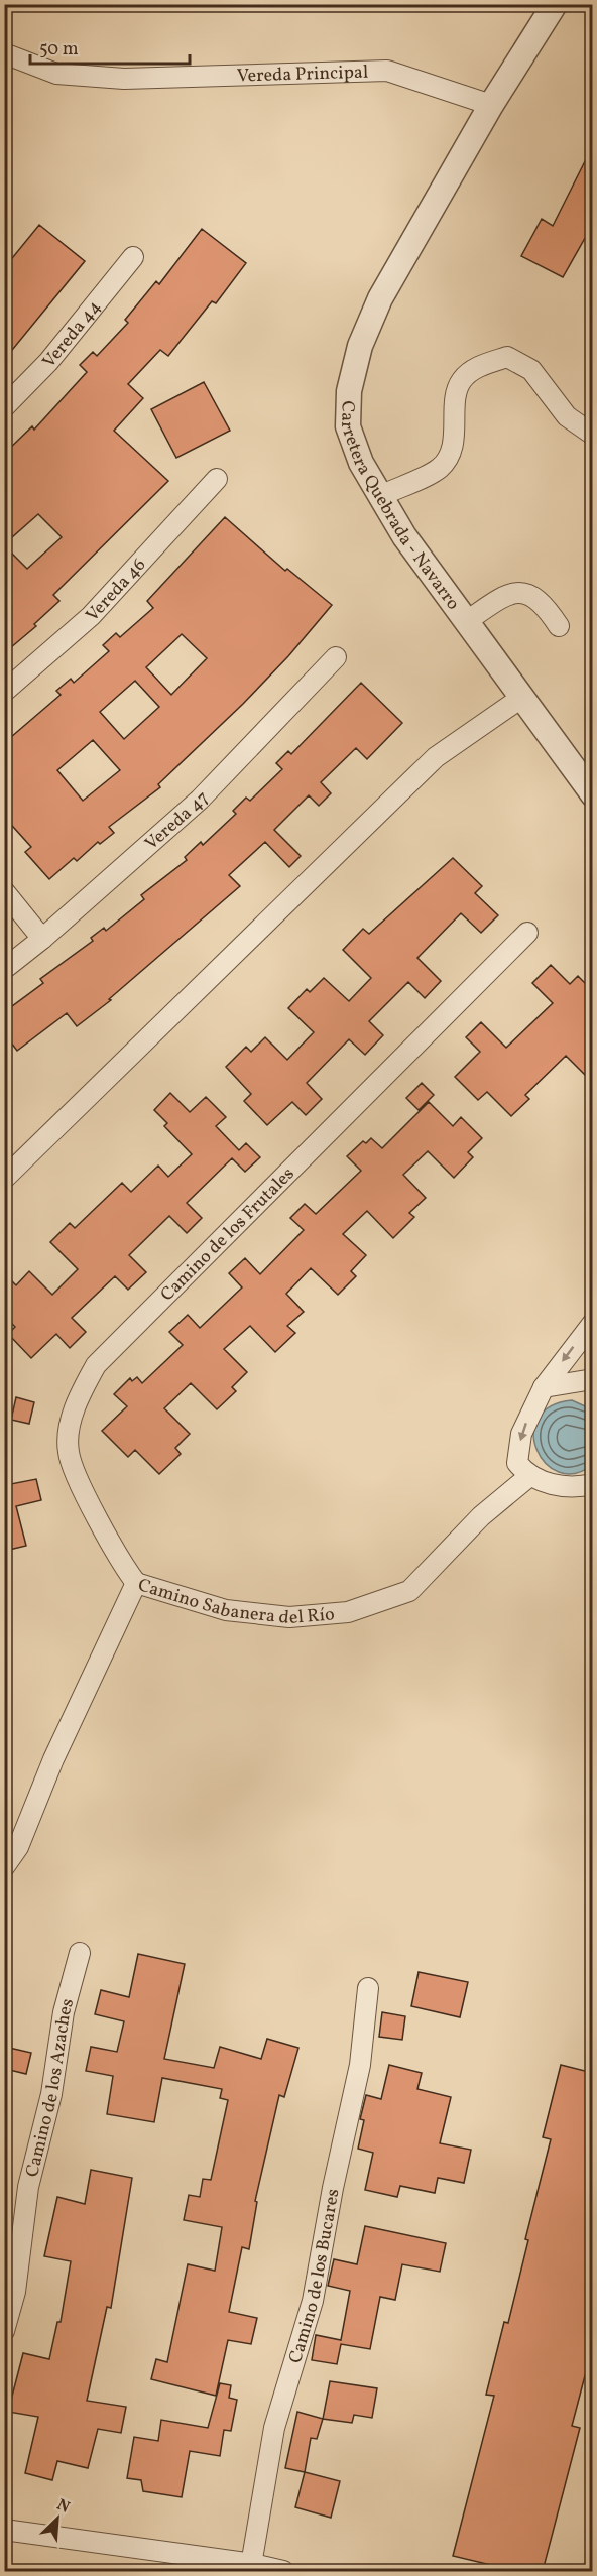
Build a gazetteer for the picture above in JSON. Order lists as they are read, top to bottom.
{
  "streets": {
    "street": [
      "Vereda Principal",
      "Vereda 44",
      "Carretera Quebrada - Navarro",
      "Vereda 46",
      "Vereda 47",
      "Camino de los Frutales",
      "Camino Sabanera del Río",
      "Camino de los Azaches",
      "Camino de los Bucares"
    ]
  },
  "crossings": [
    ["Vereda Principal", "Carretera Quebrada - Navarro"],
    ["Camino de los Frutales", "Camino Sabanera del Río"]
  ],
  "scale_bar": "50 m",
  "north": "top right"
}
